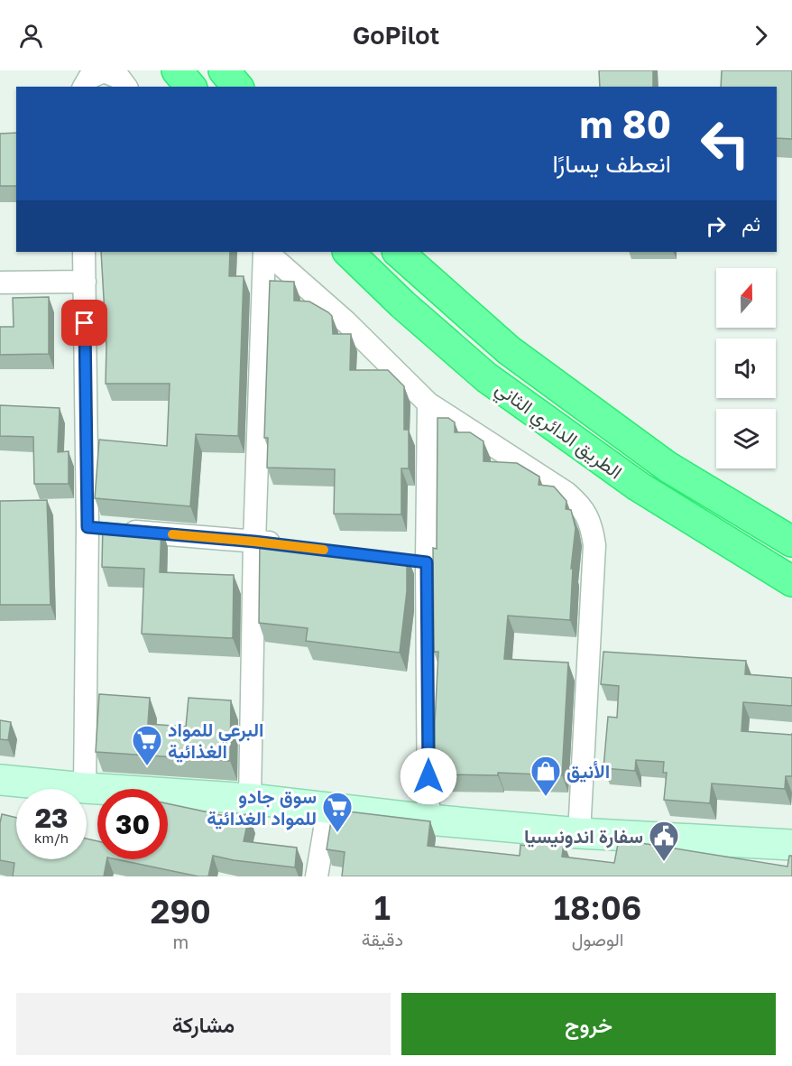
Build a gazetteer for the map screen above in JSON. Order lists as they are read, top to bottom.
{
  "streets": {
    "highway": ["الطريق الدائري الثاني"]
  },
  "places": {
    "supermarket": ["البرعي للمواد الغذائية", "سوق جادو للمواد الغدائية"],
    "shop": ["الأنيق"],
    "public building": ["سفارة اندونيسيا"]
  },
  "north": "top",
  "page": {
    "header": "GoPilot",
    "turn": ["80 m", "انعطف يسارًا"],
    "then": "ثم",
    "speed": "23 km/h",
    "limit": "30",
    "eta": [
      "18:06",
      "الوصول",
      "1",
      "دقيقة",
      "290",
      "m"
    ],
    "buttons": ["خروج", "مشاركة"]
  }
}
